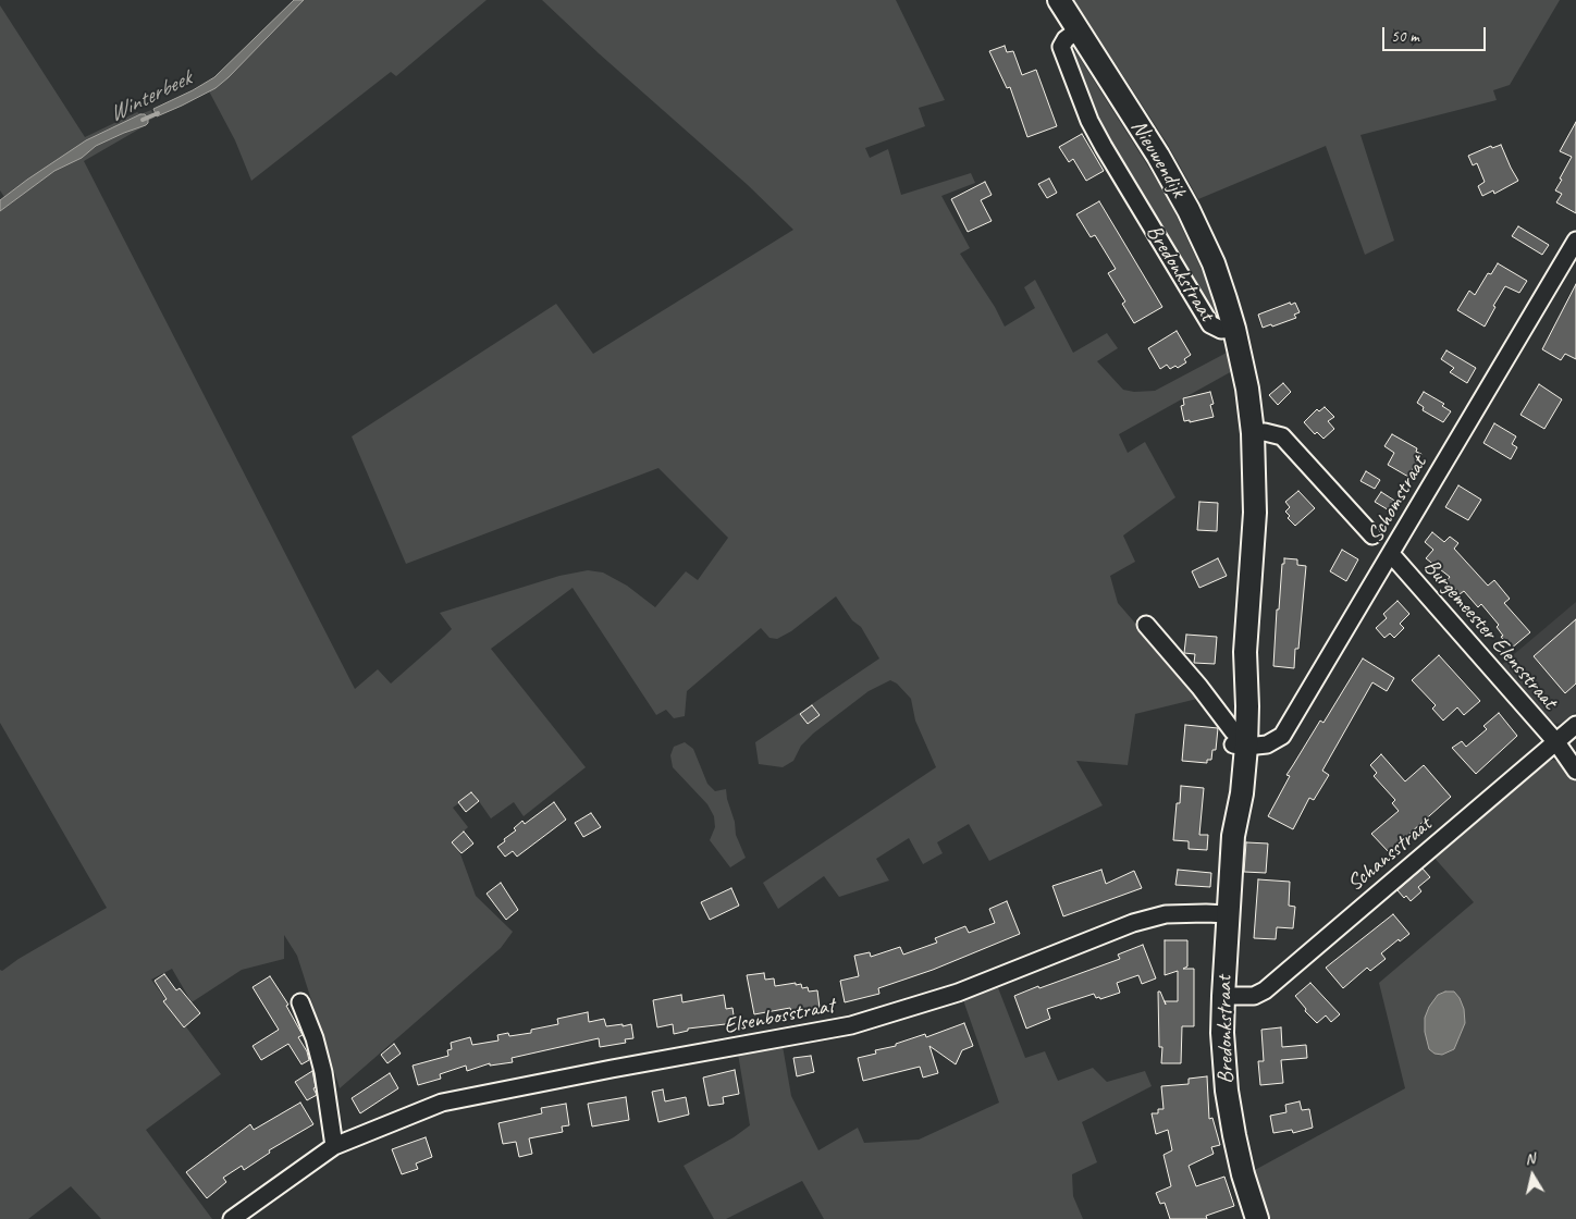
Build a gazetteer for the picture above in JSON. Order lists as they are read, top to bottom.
{
  "streets": {
    "street": [
      "Nieuwendijk",
      "Bredonkstraat",
      "Schomstraat",
      "Burgemeester Elensstraat",
      "Schansstraat",
      "Elsenbosstraat"
    ]
  },
  "crossings": [
    ["Nieuwendijk", "Bredonkstraat"],
    ["Bredonkstraat", "Schomstraat"],
    ["Bredonkstraat", "Schansstraat"],
    ["Bredonkstraat", "Elsenbosstraat"],
    ["Schomstraat", "Burgemeester Elensstraat"],
    ["Burgemeester Elensstraat", "Schansstraat"]
  ],
  "water": ["Winterbeek"],
  "scale_bar": "50 m",
  "north": "top"
}
